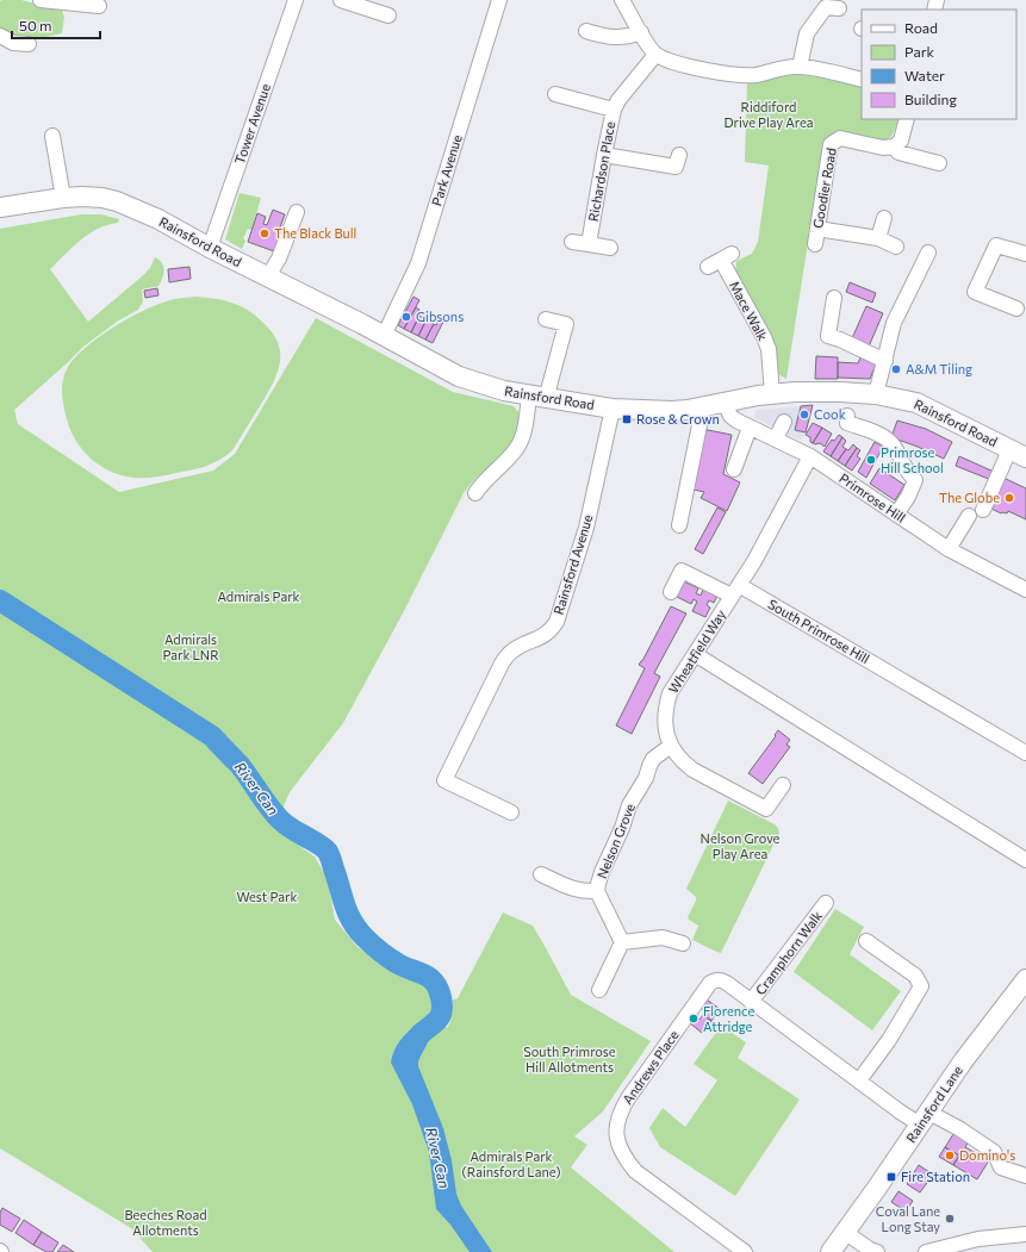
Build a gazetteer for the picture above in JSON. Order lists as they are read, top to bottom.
{
  "streets": {
    "main road": ["Rainsford Road", "Rainsford Lane"],
    "street": [
      "Tower Avenue",
      "Park Avenue",
      "Richardson Place",
      "Goodier Road",
      "Mace Walk",
      "Primrose Hill",
      "Rainsford Avenue",
      "South Primrose Hill",
      "Wheatfield Way",
      "Nelson Grove",
      "Cramphorn Walk",
      "Andrews Place"
    ]
  },
  "crossings": [
    ["Tower Avenue", "Rainsford Road"],
    ["Park Avenue", "Rainsford Road"],
    ["Rainsford Road", "Mace Walk"],
    ["Rainsford Road", "Primrose Hill"],
    ["Rainsford Road", "Rainsford Avenue"],
    ["South Primrose Hill", "Wheatfield Way"],
    ["Wheatfield Way", "Nelson Grove"],
    ["Cramphorn Walk", "Andrews Place"],
    ["Andrews Place", "Rainsford Lane"]
  ],
  "water": ["River Can"],
  "parks": [
    "Riddiford Drive Play Area",
    "Admirals Park",
    "Admirals Park LNR",
    "Nelson Grove Play Area",
    "West Park",
    "South Primrose Hill Allotments",
    "Admirals Park (Rainsford Lane)",
    "Beeches Road Allotments"
  ],
  "places": {
    "other": [
      "The Black Bull",
      "Gibsons",
      "A&M Tiling",
      "Cook",
      "Primrose Hill School",
      "The Globe",
      "Florence Attridge",
      "Domino's",
      "Coval Lane Long Stay"
    ],
    "transit": ["Rose & Crown", "Fire Station"]
  },
  "legend": [
    "Road",
    "Park",
    "Water",
    "Building"
  ],
  "scale_bar": "50 m"
}
